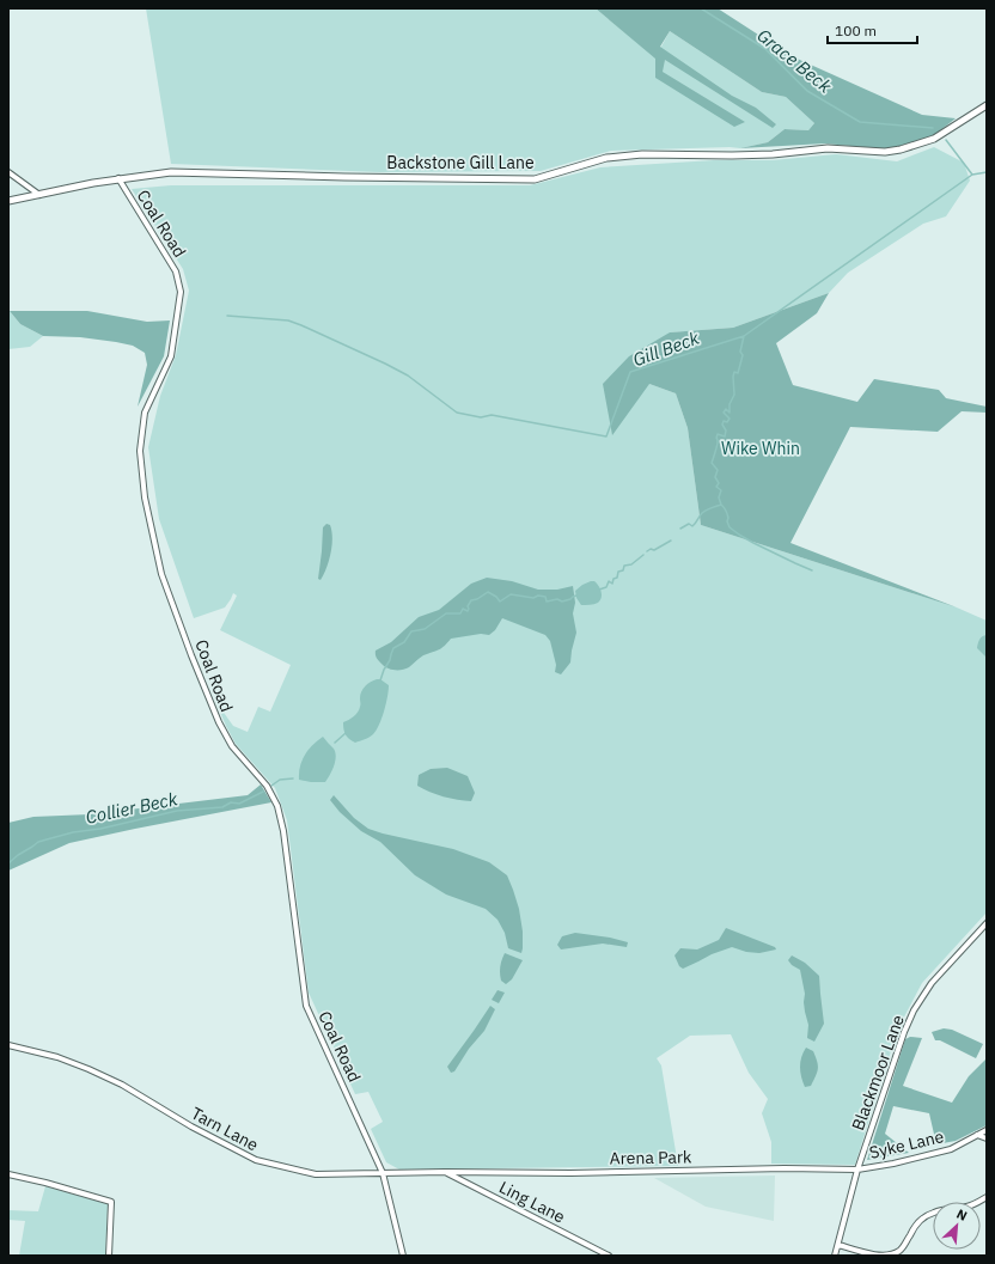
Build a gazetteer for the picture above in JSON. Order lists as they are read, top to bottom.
{
  "streets": {
    "street": [
      "Backstone Gill Lane",
      "Coal Road",
      "Blackmoor Lane",
      "Tarn Lane",
      "Syke Lane",
      "Arena Park",
      "Ling Lane"
    ]
  },
  "crossings": [
    ["Backstone Gill Lane", "Coal Road"],
    ["Coal Road", "Tarn Lane"],
    ["Blackmoor Lane", "Syke Lane"],
    ["Blackmoor Lane", "Arena Park"],
    ["Tarn Lane", "Arena Park"],
    ["Tarn Lane", "Ling Lane"],
    ["Syke Lane", "Arena Park"],
    ["Arena Park", "Ling Lane"]
  ],
  "water": ["Grace Beck", "Gill Beck", "Collier Beck"],
  "parks": ["Wike Whin"],
  "scale_bar": "100 m",
  "north": "top right"
}
